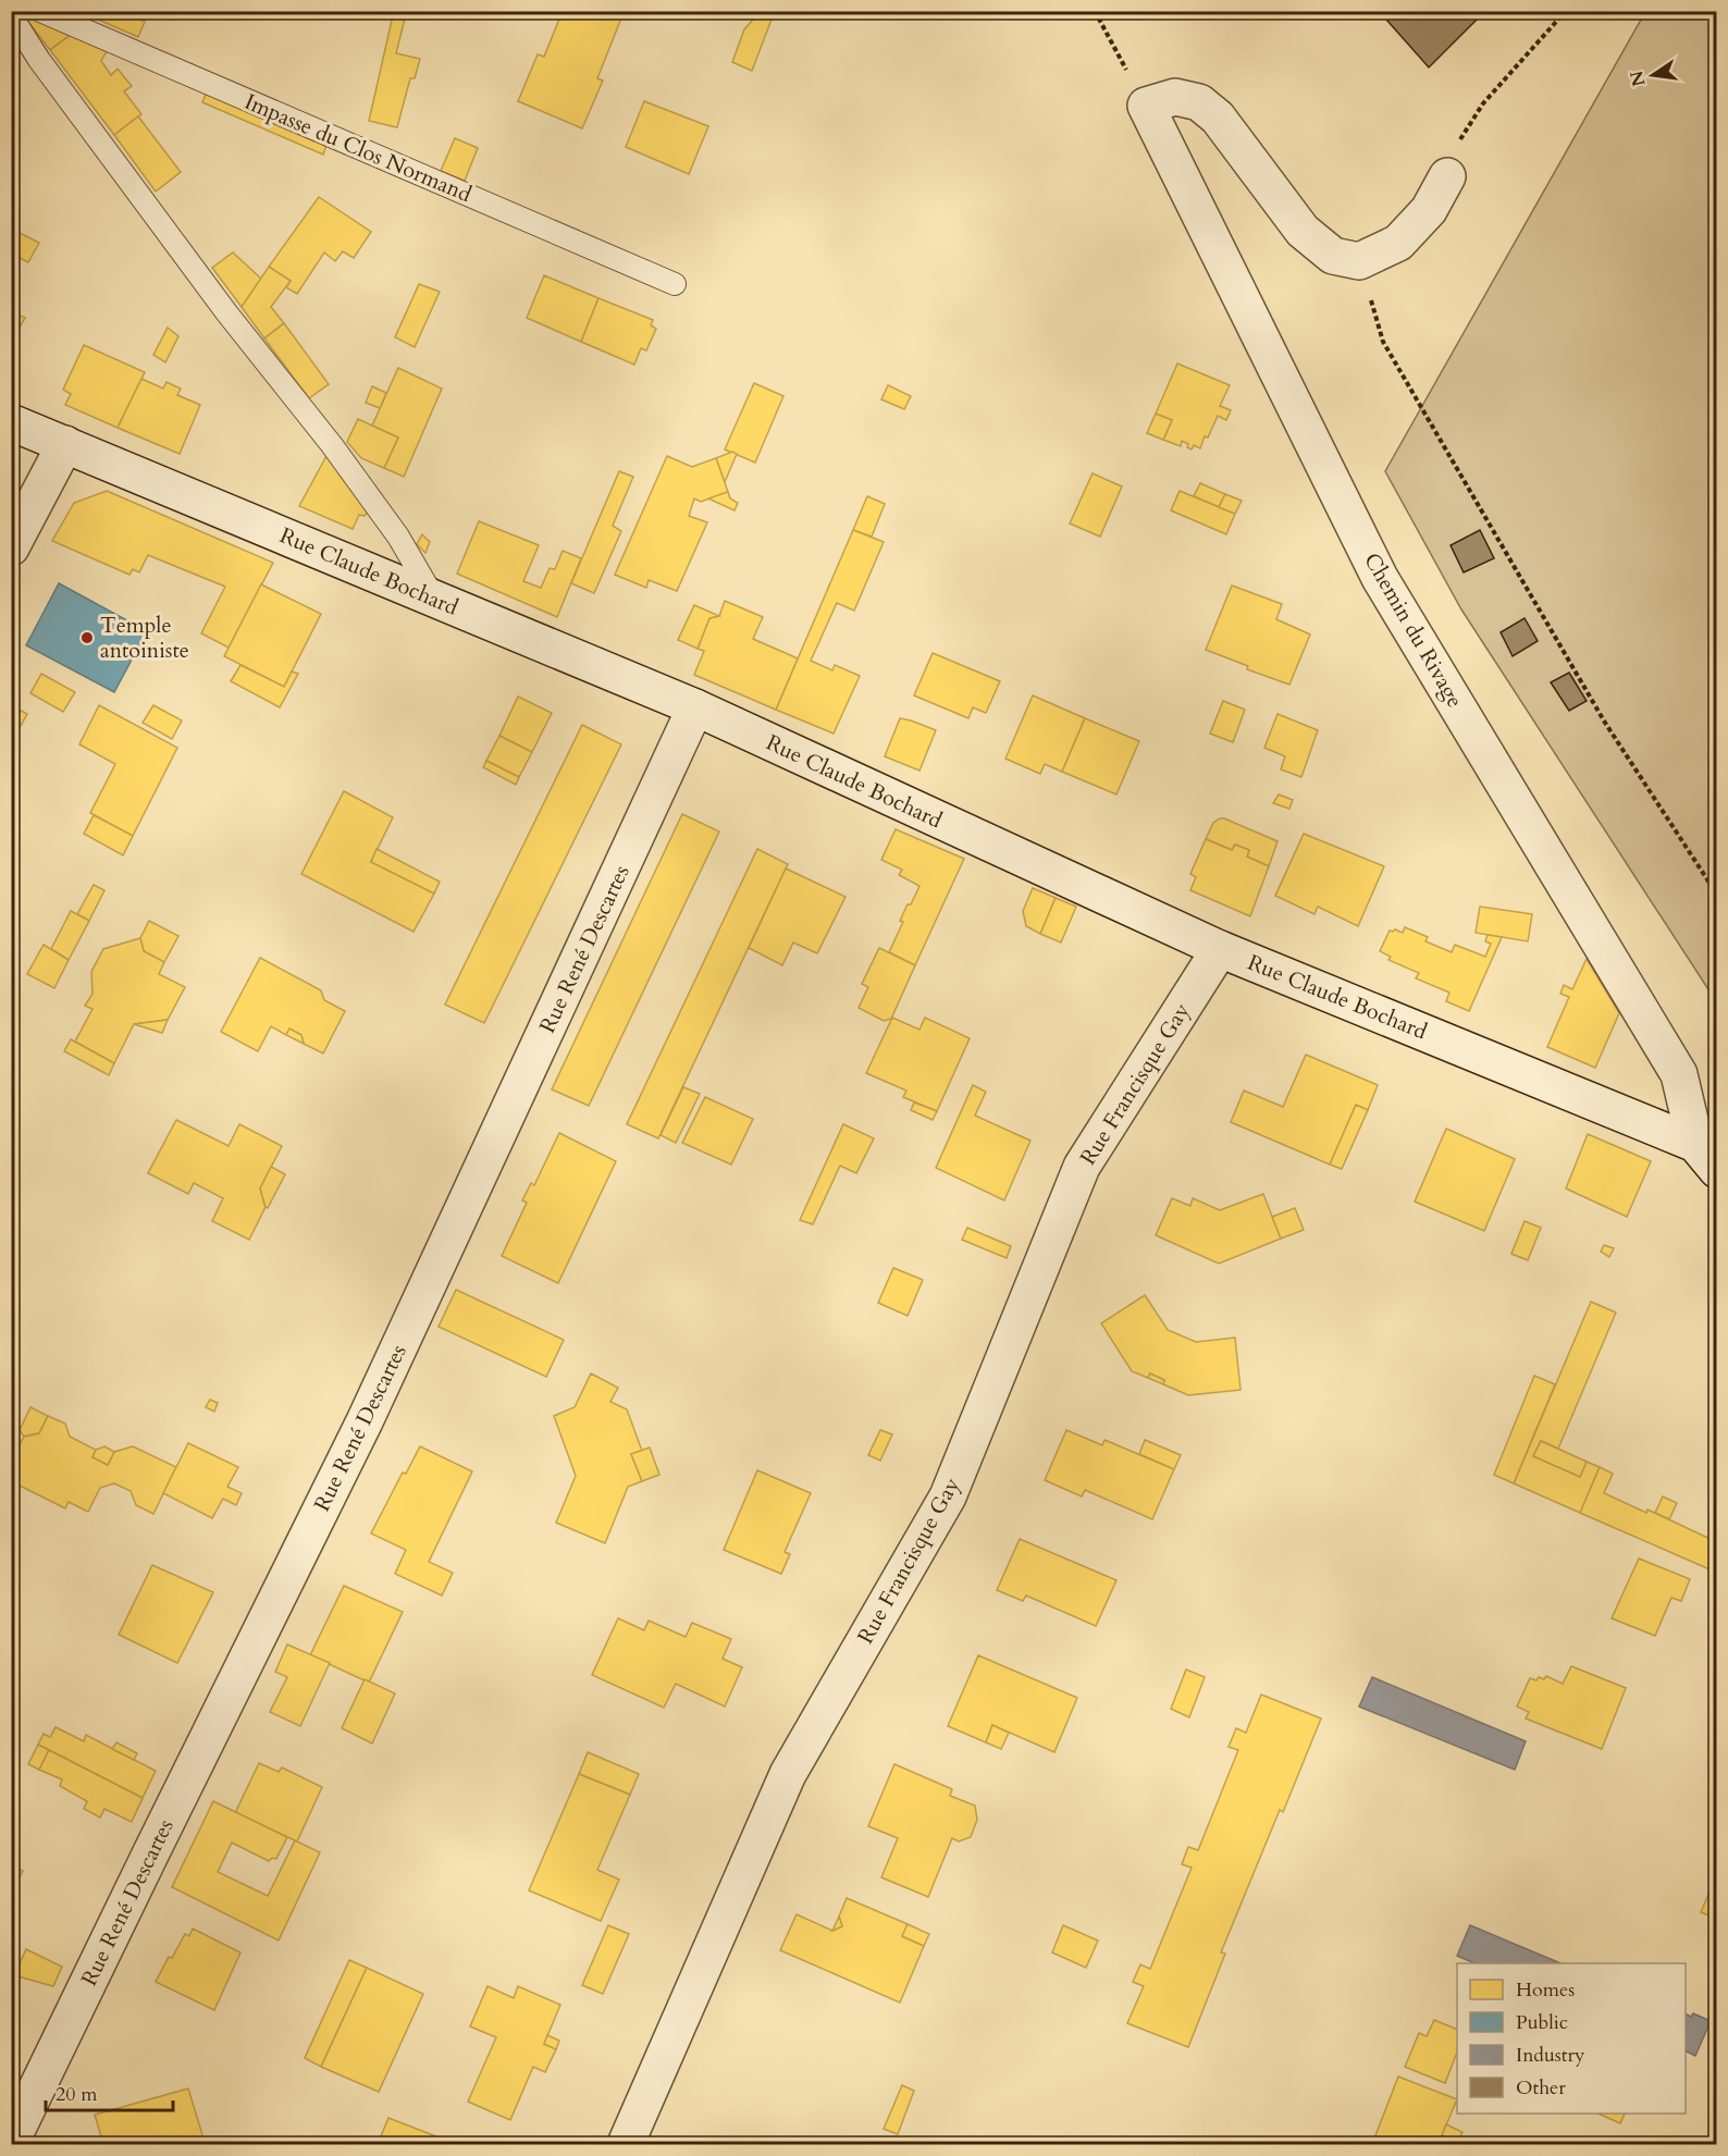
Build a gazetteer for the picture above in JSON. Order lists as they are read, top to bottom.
{
  "streets": {
    "street": [
      "Rue Claude Bochard",
      "Chemin du Rivage",
      "Rue René Descartes",
      "Rue Francisque Gay"
    ],
    "lane": ["Impasse du Clos Normand"]
  },
  "crossings": [
    ["Rue Claude Bochard", "Chemin du Rivage"],
    ["Rue Claude Bochard", "Rue René Descartes"],
    ["Rue Claude Bochard", "Rue Francisque Gay"]
  ],
  "places": ["Temple antoiniste"],
  "legend": [
    "Homes",
    "Public",
    "Industry",
    "Other"
  ],
  "scale_bar": "20 m",
  "north": "left"
}
